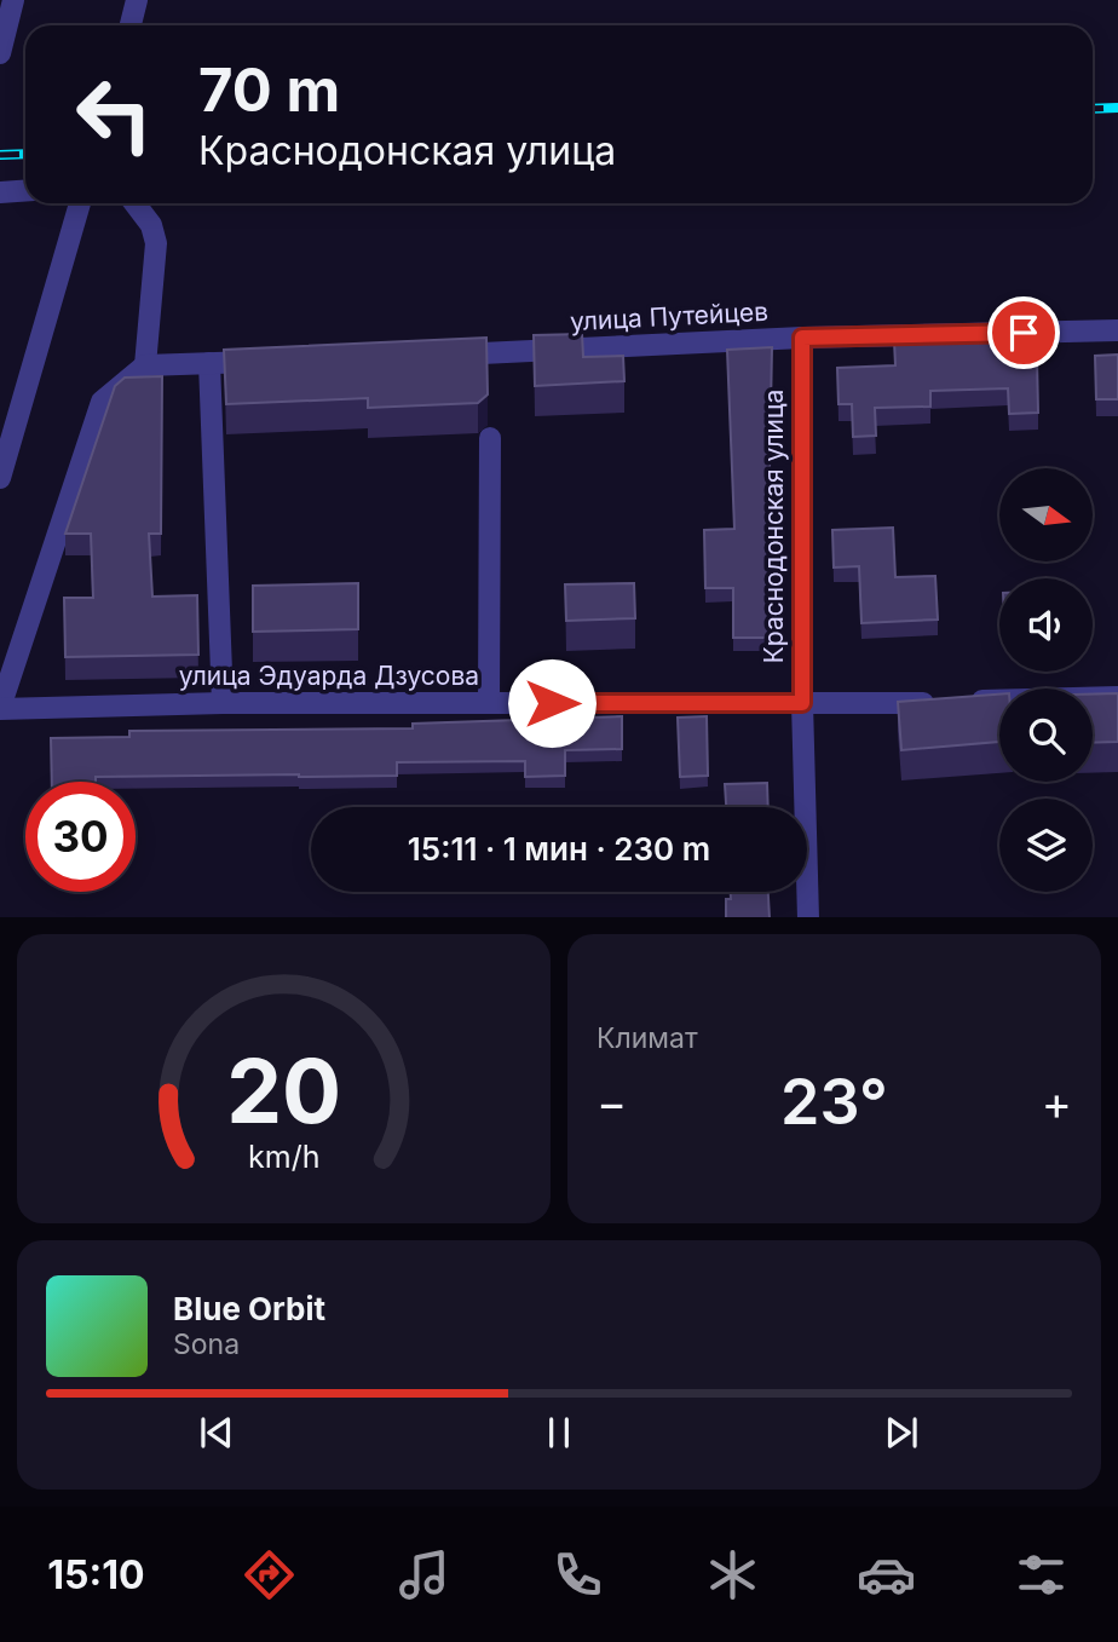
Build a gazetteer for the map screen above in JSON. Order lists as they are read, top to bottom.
{
  "streets": {
    "street": ["улица Путейцев", "Краснодонская улица", "улица Эдуарда Дзусова"]
  },
  "crossings": [
    ["улица Путейцев", "Краснодонская улица"],
    ["Краснодонская улица", "улица Эдуарда Дзусова"]
  ],
  "north": "right",
  "page": {
    "turn": ["70 m", "Краснодонская улица"],
    "limit": "30",
    "trip": "15:11 · 1 мин · 230 m",
    "tile": "Климат",
    "heat": ["−", "23°", "+"],
    "song": ["Blue Orbit", "Sona"],
    "tabs": "15:10",
    "gauge": ["20", "km/h"]
  }
}
